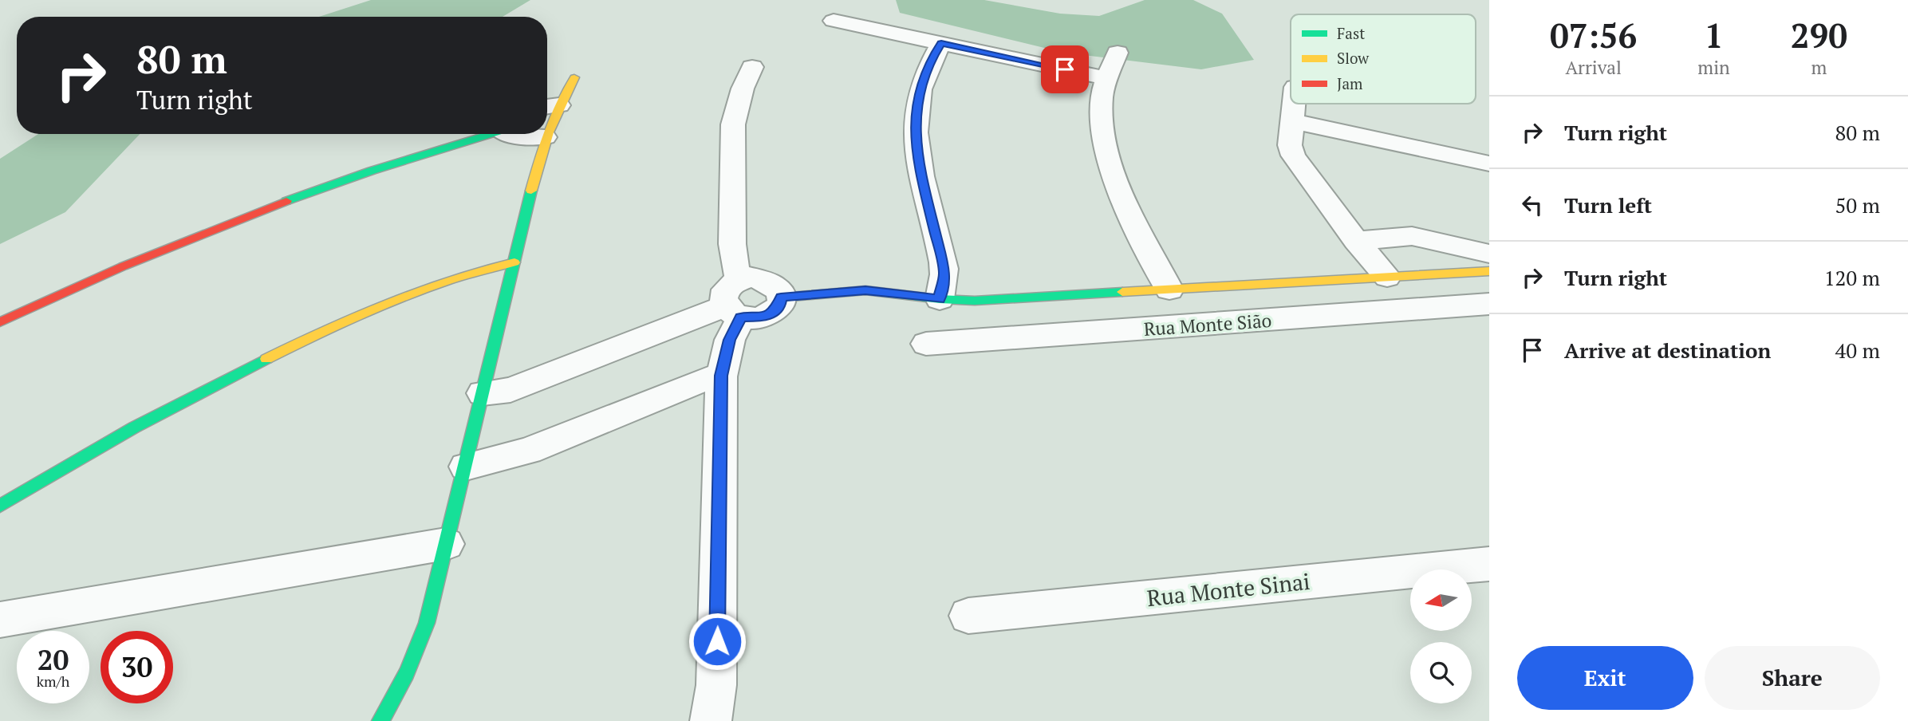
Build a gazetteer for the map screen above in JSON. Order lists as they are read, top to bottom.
{
  "streets": {
    "street": ["Rua Monte Sião", "Rua Monte Sinai"]
  },
  "legend": ["Fast", "Slow", "Jam"],
  "north": "left",
  "page": {
    "eta": [
      "07:56",
      "Arrival",
      "1",
      "min",
      "290",
      "m"
    ],
    "turn": ["80 m", "Turn right"],
    "list": [
      {
        "name": "Turn right",
        "value": "80 m"
      },
      {
        "name": "Turn left",
        "value": "50 m"
      },
      {
        "name": "Turn right",
        "value": "120 m"
      },
      {
        "name": "Arrive at destination",
        "value": "40 m"
      }
    ],
    "speed": "20 km/h",
    "limit": "30",
    "buttons": ["Exit", "Share"]
  }
}
